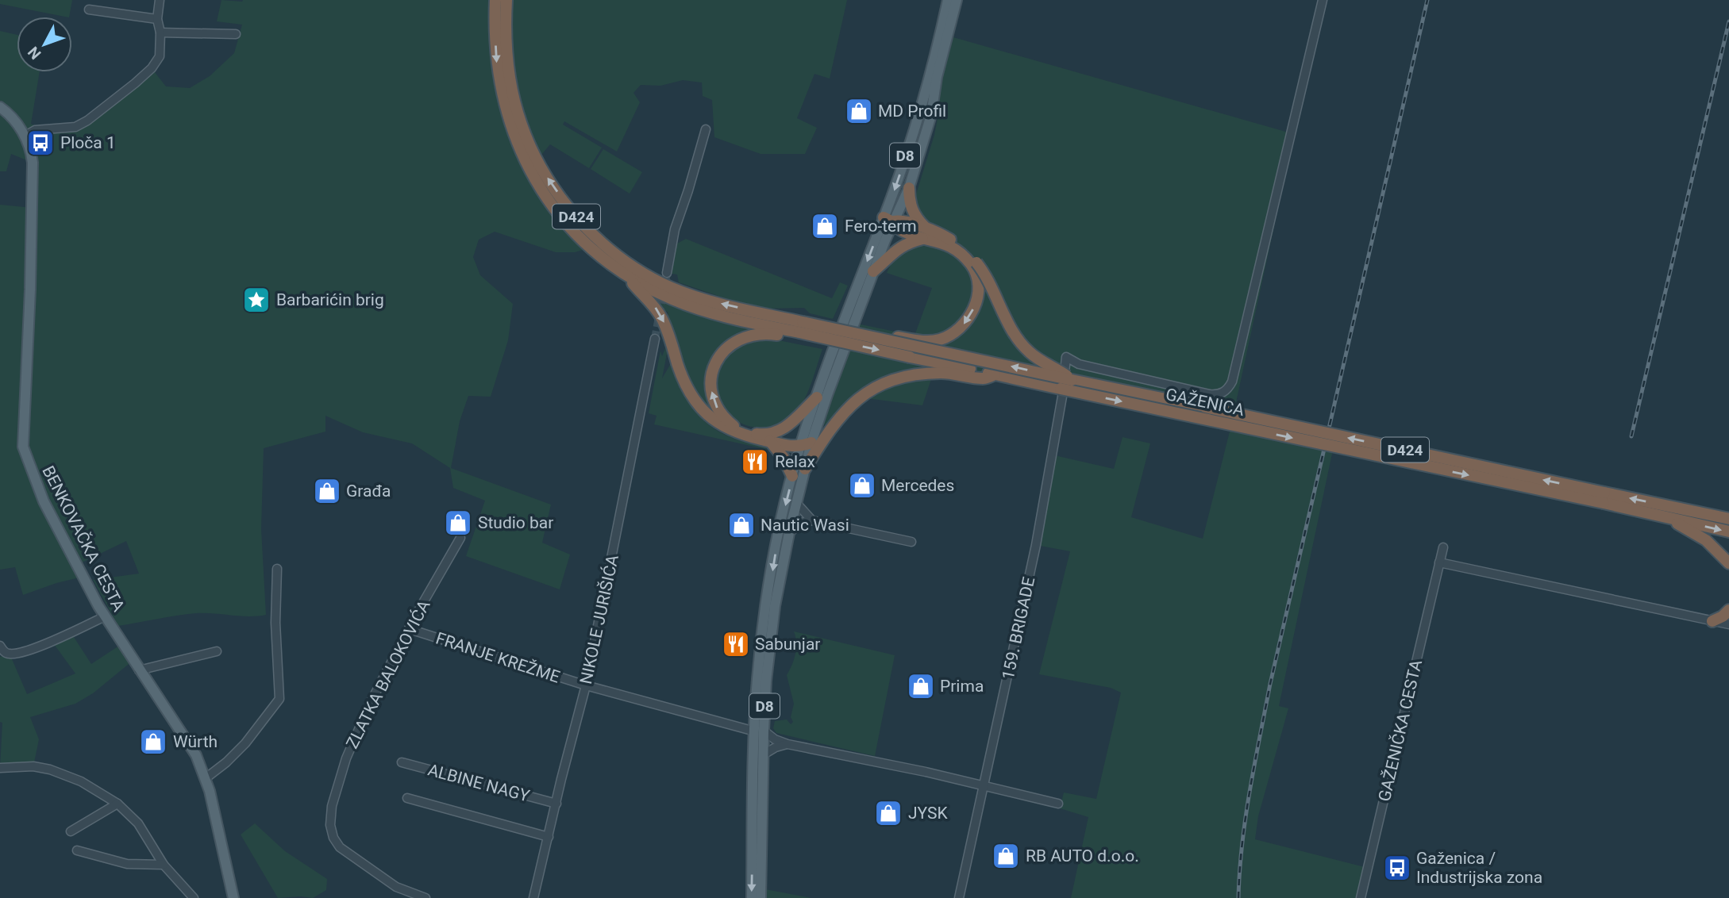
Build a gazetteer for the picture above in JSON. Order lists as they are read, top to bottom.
{
  "streets": {
    "highway": ["D424", "GAŽENICA"],
    "main road": ["D8", "BENKOVAČKA CESTA"],
    "street": [
      "NIKOLE JURIŠIĆA",
      "159. BRIGADE",
      "FRANJE KREŽME",
      "ZLATKA BALOKOVIĆA",
      "GAŽENIČKA CESTA",
      "ALBINE NAGY"
    ]
  },
  "crossings": [
    ["D8", "FRANJE KREŽME"],
    ["D424", "GAŽENICA"],
    ["NIKOLE JURIŠIĆA", "FRANJE KREŽME"],
    ["NIKOLE JURIŠIĆA", "ALBINE NAGY"],
    ["159. BRIGADE", "FRANJE KREŽME"],
    ["FRANJE KREŽME", "ZLATKA BALOKOVIĆA"]
  ],
  "places": {
    "shop": [
      "MD Profil",
      "Fero-term",
      "Mercedes",
      "Građa",
      "Studio bar",
      "Nautic Wasi",
      "Prima",
      "Würth",
      "JYSK",
      "RB AUTO d.o.o."
    ],
    "bus stop": ["Ploča 1", "Gaženica / Industrijska zona"],
    "place": ["Barbarićin brig"],
    "restaurant": ["Relax", "Sabunjar"]
  },
  "north": "bottom left"
}
